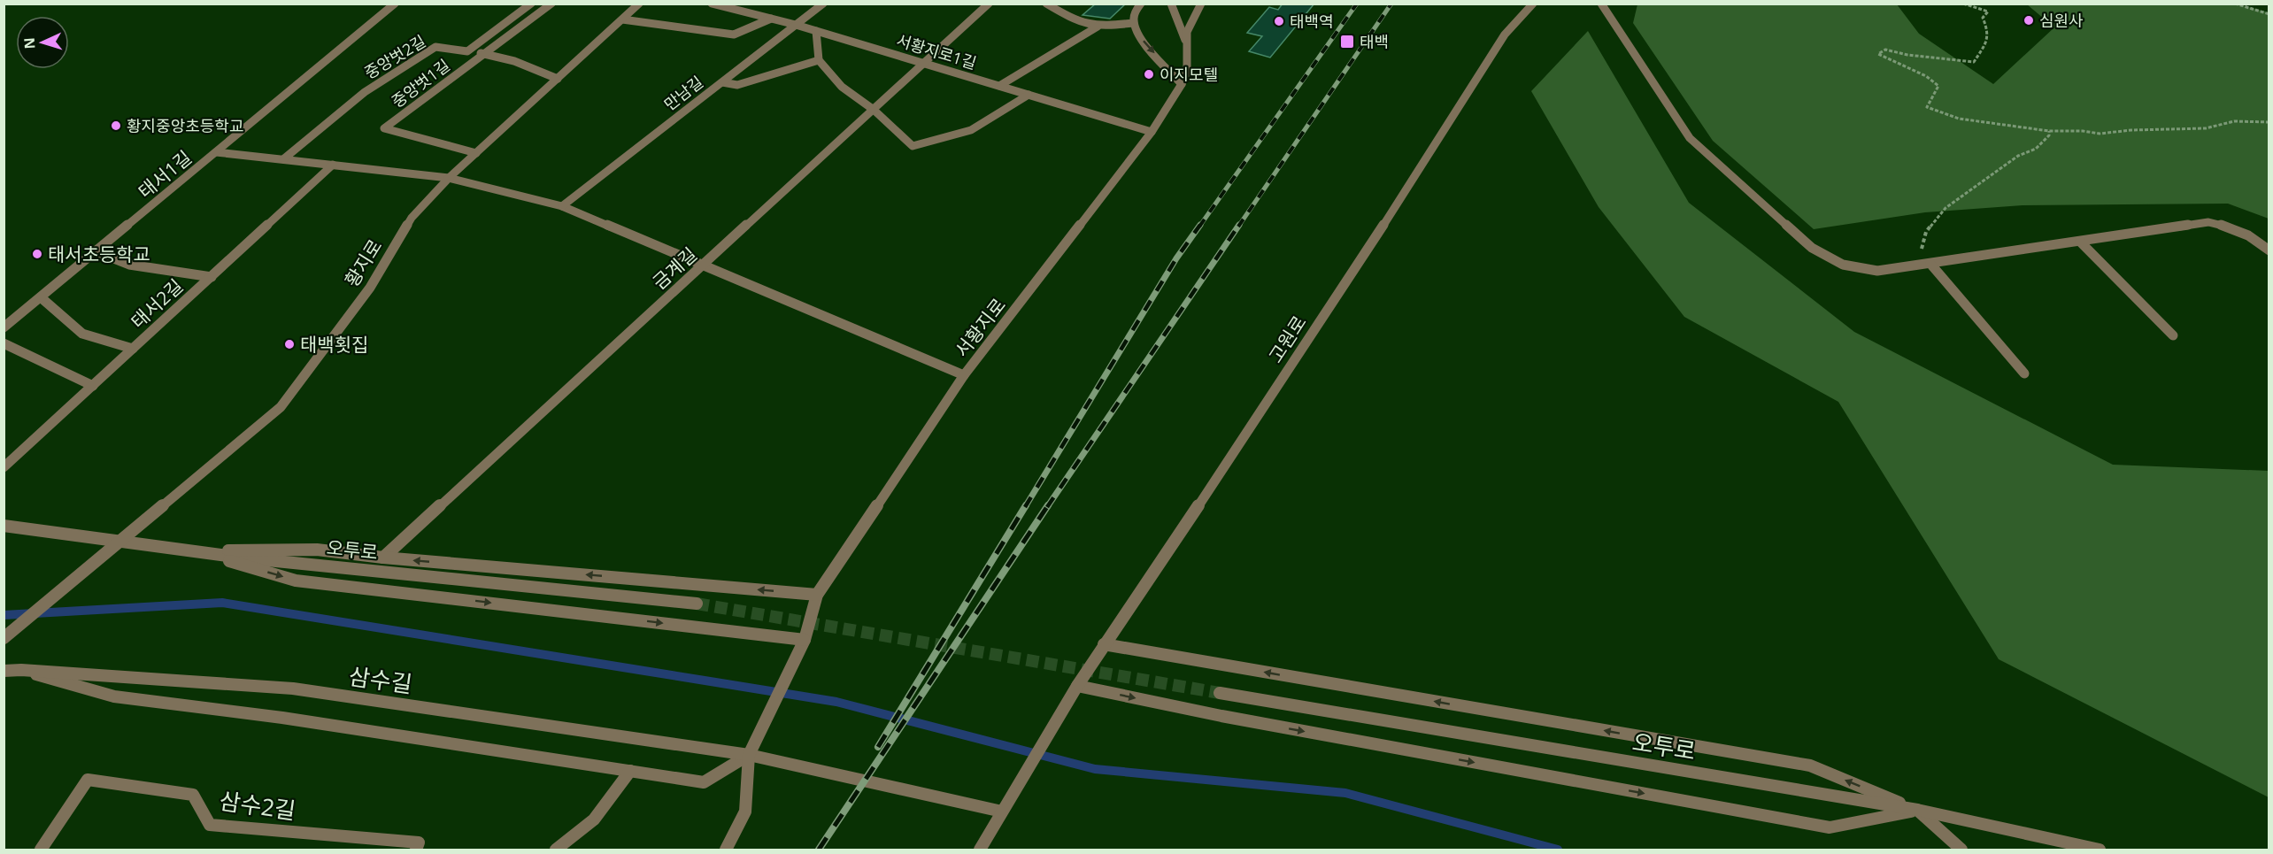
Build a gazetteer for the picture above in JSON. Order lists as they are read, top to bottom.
{
  "streets": {
    "street": [
      "서황지로1길",
      "중앙벗2길",
      "중앙벗1길",
      "만남길",
      "태서1길",
      "황지로",
      "금계길",
      "태서2길",
      "서황지로",
      "고원로",
      "오투로",
      "삼수길",
      "삼수2길"
    ]
  },
  "crossings": [
    ["서황지로1길", "만남길"],
    ["서황지로1길", "금계길"],
    ["서황지로1길", "서황지로"],
    ["중앙벗2길", "중앙벗1길"],
    ["중앙벗2길", "황지로"],
    ["중앙벗1길", "황지로"],
    ["황지로", "오투로"],
    ["서황지로", "삼수길"],
    ["고원로", "삼수길"]
  ],
  "places": {
    "other": [
      "심원사",
      "태백역",
      "이지모텔",
      "황지중앙초등학교",
      "태서초등학교",
      "태백횟집"
    ],
    "transit": ["태백"]
  },
  "north": "left"
}
